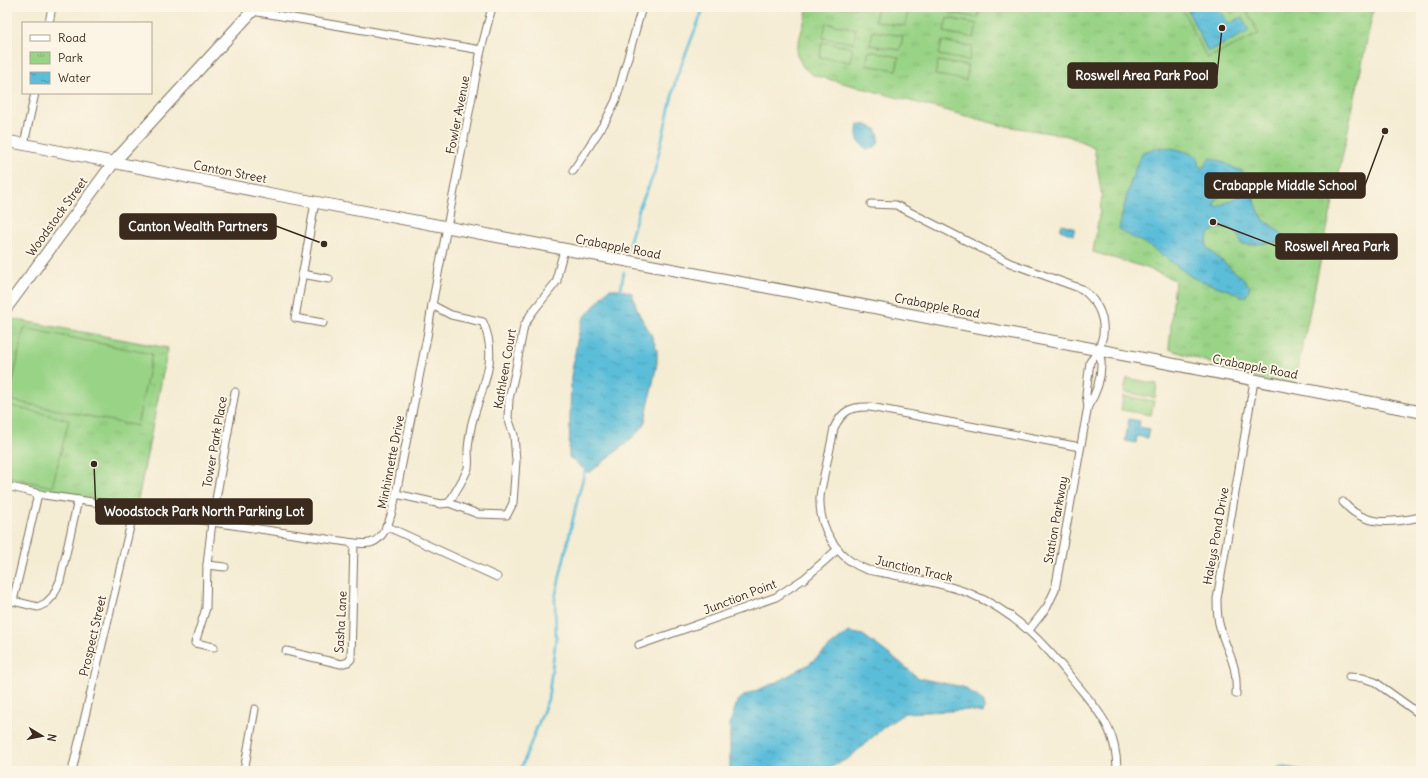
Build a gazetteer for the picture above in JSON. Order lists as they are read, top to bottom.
{
  "streets": {
    "street": [
      "Fowler Avenue",
      "Canton Street",
      "Woodstock Street",
      "Crabapple Road",
      "Kathleen Court",
      "Tower Park Place",
      "Minhinnette Drive",
      "Station Parkway",
      "Haleys Pond Drive",
      "Junction Track",
      "Junction Point",
      "Sasha Lane",
      "Prospect Street"
    ]
  },
  "crossings": [
    ["Fowler Avenue", "Canton Street"],
    ["Fowler Avenue", "Crabapple Road"],
    ["Fowler Avenue", "Minhinnette Drive"],
    ["Canton Street", "Woodstock Street"],
    ["Canton Street", "Crabapple Road"],
    ["Canton Street", "Minhinnette Drive"],
    ["Crabapple Road", "Kathleen Court"],
    ["Crabapple Road", "Minhinnette Drive"],
    ["Crabapple Road", "Station Parkway"],
    ["Crabapple Road", "Haleys Pond Drive"],
    ["Kathleen Court", "Minhinnette Drive"],
    ["Tower Park Place", "Minhinnette Drive"],
    ["Minhinnette Drive", "Sasha Lane"],
    ["Minhinnette Drive", "Prospect Street"],
    ["Station Parkway", "Junction Track"],
    ["Junction Track", "Junction Point"]
  ],
  "places": [
    "Roswell Area Park Pool",
    "Crabapple Middle School",
    "Roswell Area Park",
    "Canton Wealth Partners",
    "Woodstock Park North Parking Lot"
  ],
  "legend": ["Road", "Park", "Water"],
  "north": "right"
}
